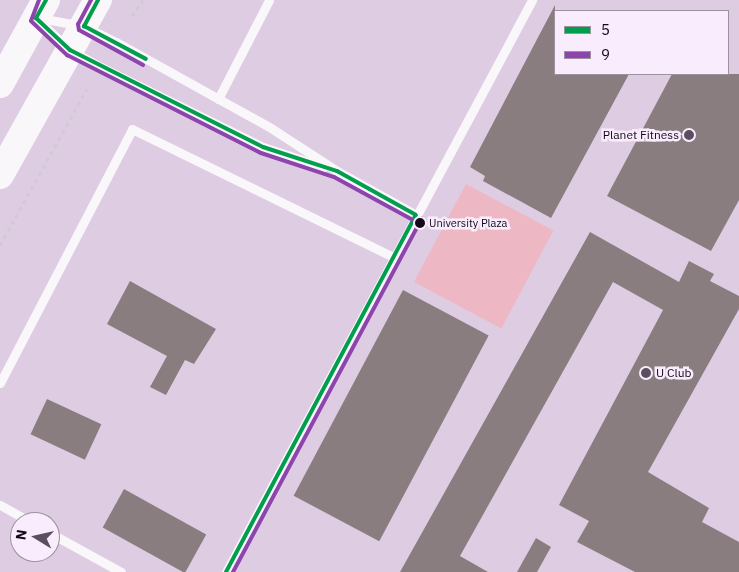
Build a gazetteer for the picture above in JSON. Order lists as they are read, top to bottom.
{
  "places": ["Planet Fitness", "University Plaza", "U Club"],
  "lines": ["transit line 5", "transit line 9"],
  "legend": ["5", "9"],
  "north": "left"
}
